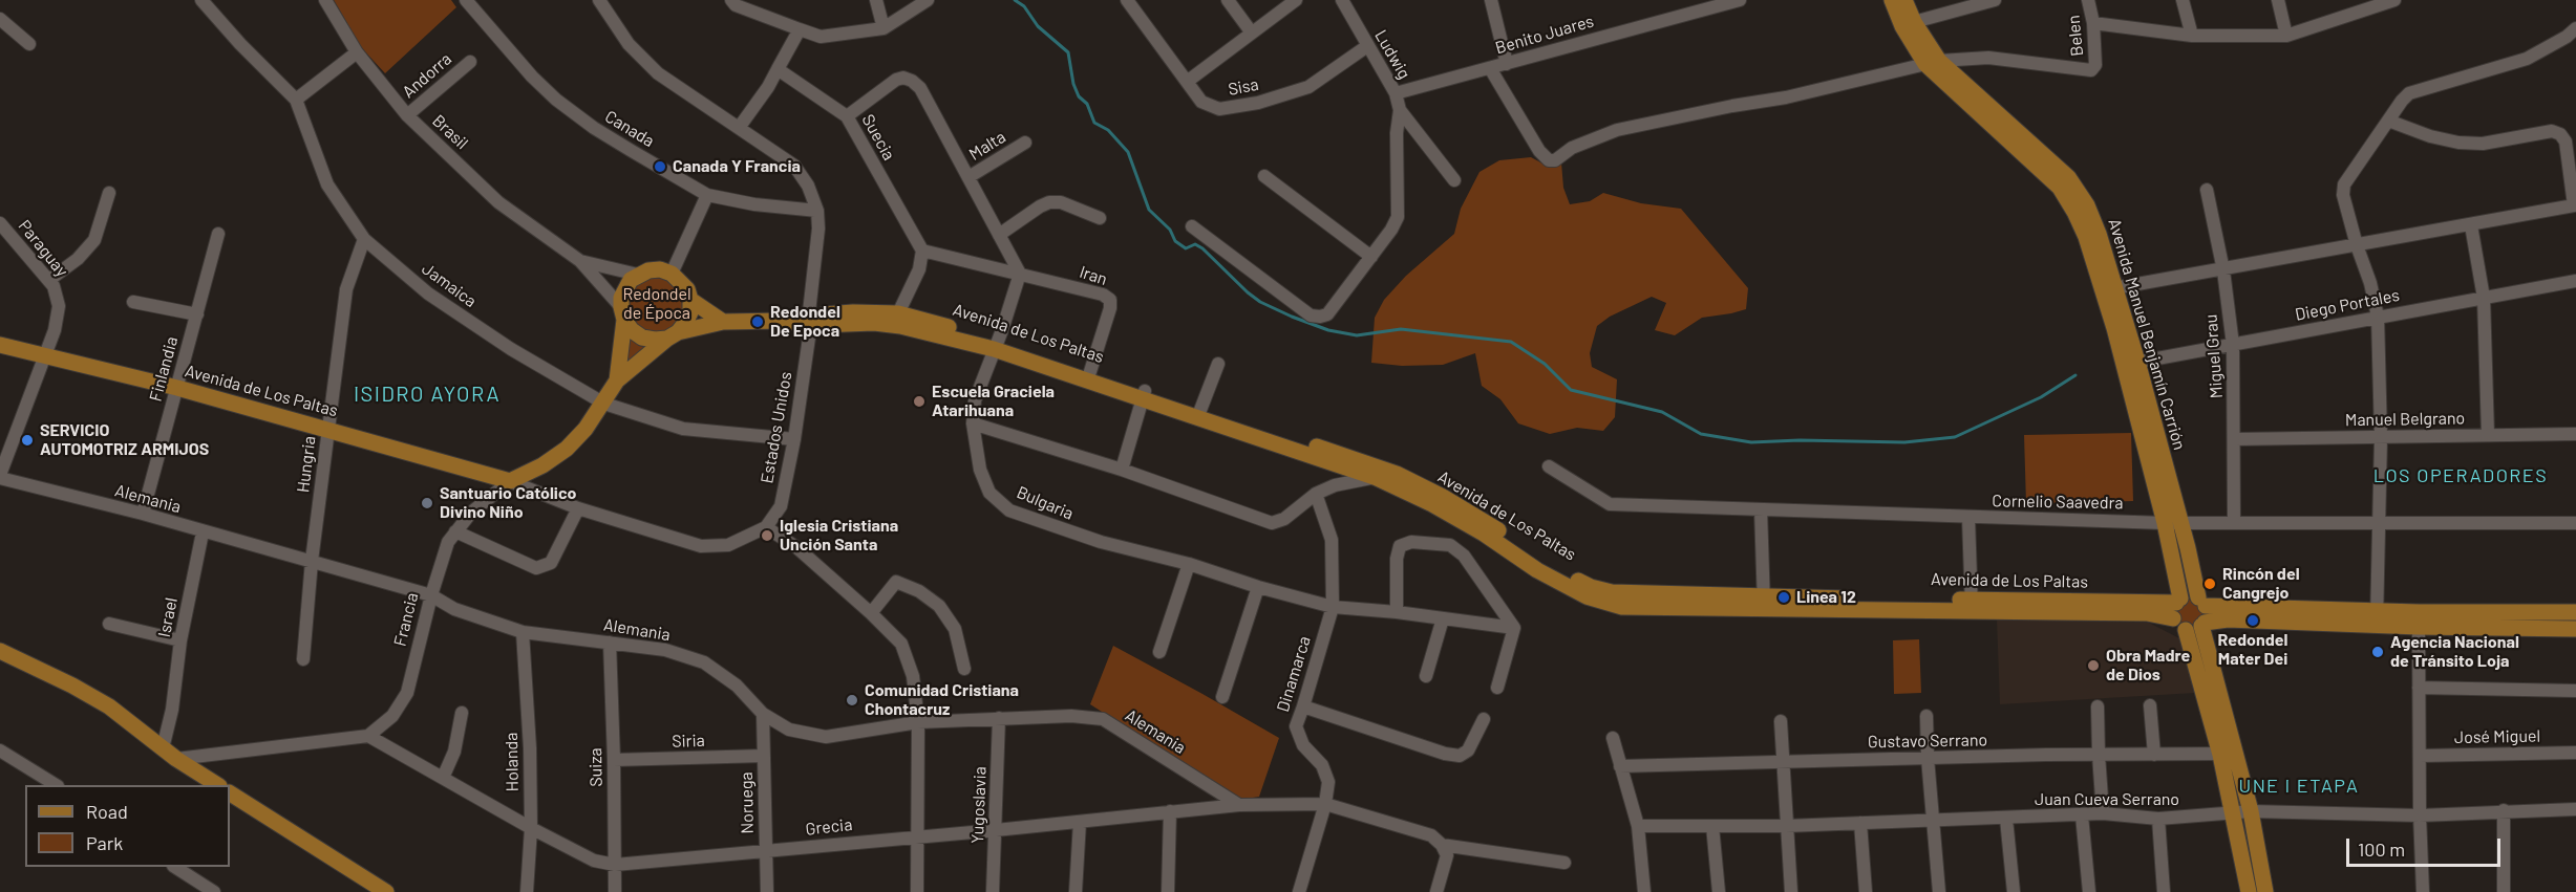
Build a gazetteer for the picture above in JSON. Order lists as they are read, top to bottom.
{
  "streets": {
    "main road": ["Avenida de Los Paltas", "Avenida Manuel Benjamín Carrión", "Francia"],
    "street": [
      "Benito Juares",
      "Belen",
      "Ludwig",
      "Andorra",
      "Sisa",
      "Canada",
      "Brasil",
      "Suecia",
      "Malta",
      "Paraguay",
      "Iran",
      "Jamaica",
      "Diego Portales",
      "Miguel Grau",
      "Finlandia",
      "Manuel Belgrano",
      "Estados Unidos",
      "Hungria",
      "Alemania",
      "Cornelio Saavedra",
      "Bulgaria",
      "Israel",
      "Dinamarca",
      "José Miguel",
      "Siria",
      "Gustavo Serrano",
      "Holanda",
      "Suiza",
      "Juan Cueva Serrano",
      "Noruega",
      "Yugoslavia",
      "Grecia"
    ]
  },
  "crossings": [
    ["Benito Juares", "Ludwig"],
    ["Belen", "Avenida Manuel Benjamín Carrión"],
    ["Ludwig", "Sisa"],
    ["Andorra", "Brasil"],
    ["Canada", "Estados Unidos"],
    ["Brasil", "Avenida de Los Paltas"],
    ["Brasil", "Francia"],
    ["Paraguay", "Avenida de Los Paltas"],
    ["Paraguay", "Alemania"],
    ["Iran", "Avenida de Los Paltas"],
    ["Iran", "Bulgaria"],
    ["Jamaica", "Estados Unidos"],
    ["Jamaica", "Hungria"],
    ["Jamaica", "Francia"],
    ["Diego Portales", "Avenida Manuel Benjamín Carrión"],
    ["Diego Portales", "Miguel Grau"],
    ["Avenida de Los Paltas", "Avenida Manuel Benjamín Carrión"],
    ["Avenida de Los Paltas", "Finlandia"],
    ["Avenida de Los Paltas", "Estados Unidos"],
    ["Avenida de Los Paltas", "Hungria"],
    ["Avenida de Los Paltas", "Bulgaria"],
    ["Avenida de Los Paltas", "Francia"],
    ["Avenida Manuel Benjamín Carrión", "Cornelio Saavedra"],
    ["Miguel Grau", "Manuel Belgrano"],
    ["Miguel Grau", "Cornelio Saavedra"],
    ["Finlandia", "Alemania"],
    ["Hungria", "Alemania"],
    ["Alemania", "Israel"],
    ["Alemania", "Francia"],
    ["Alemania", "Holanda"],
    ["Alemania", "Suiza"],
    ["Alemania", "Noruega"],
    ["Alemania", "Yugoslavia"],
    ["Alemania", "Grecia"],
    ["Bulgaria", "Dinamarca"],
    ["Francia", "Grecia"],
    ["Dinamarca", "Grecia"],
    ["Siria", "Suiza"],
    ["Siria", "Noruega"],
    ["Holanda", "Grecia"],
    ["Suiza", "Grecia"],
    ["Noruega", "Grecia"],
    ["Yugoslavia", "Grecia"]
  ],
  "districts": ["ISIDRO AYORA", "LOS OPERADORES", "UNE I ETAPA"],
  "parks": ["Redondel de Época"],
  "places": [
    "Canada Y Francia",
    "Redondel De Epoca",
    "Escuela Graciela Atarihuana",
    "SERVICIO AUTOMOTRIZ ARMIJOS",
    "Santuario Católico Divino Niño",
    "Iglesia Cristiana Unción Santa",
    "Rincón del Cangrejo",
    "Linea 12",
    "Redondel Mater Dei",
    "Agencia Nacional de Tránsito Loja",
    "Obra Madre de Dios",
    "Comunidad Cristiana Chontacruz"
  ],
  "legend": ["Road", "Park"],
  "scale_bar": "100 m"
}
